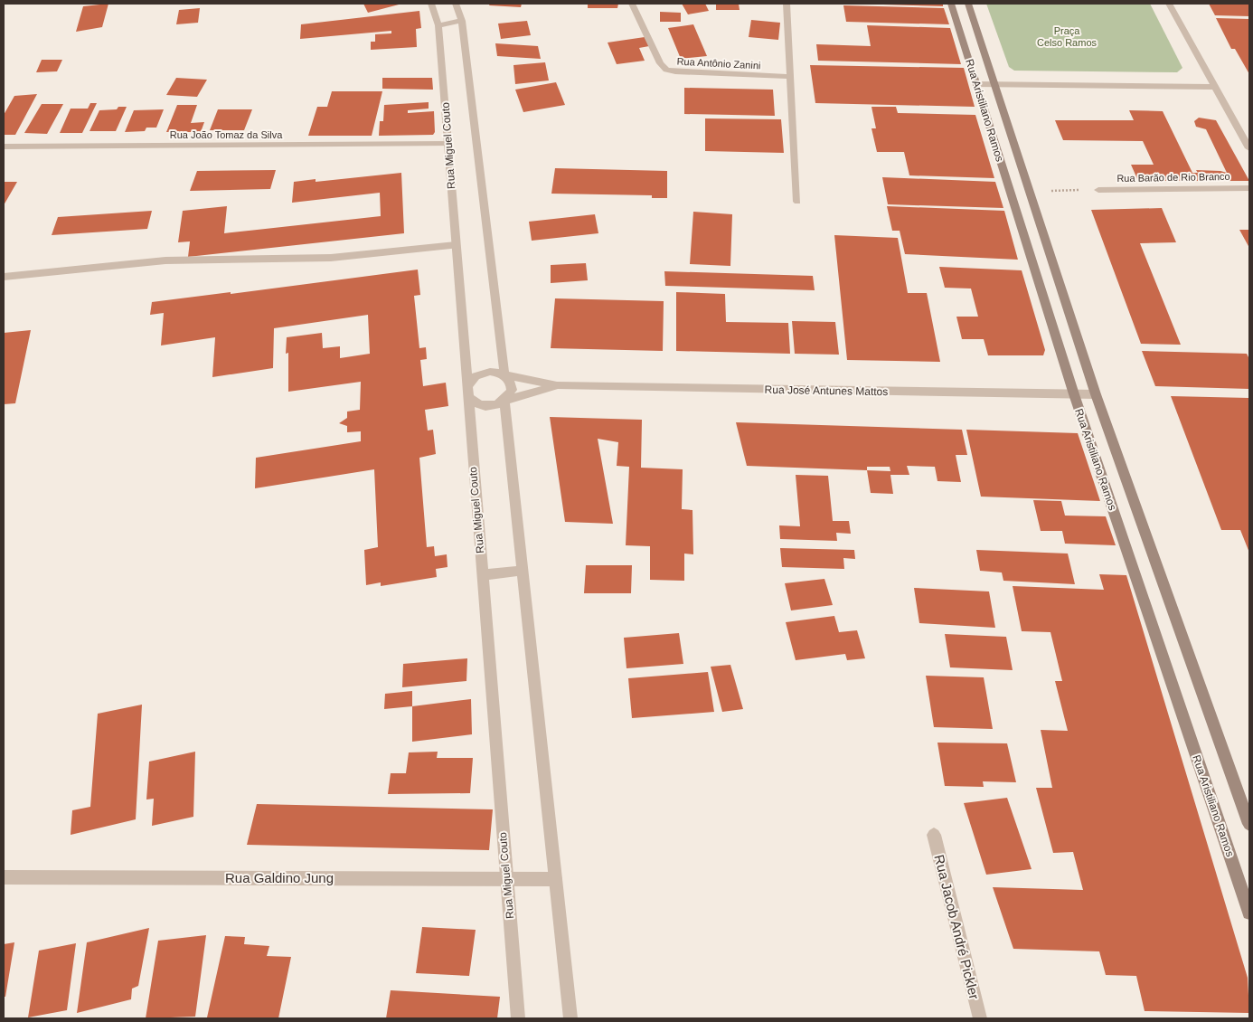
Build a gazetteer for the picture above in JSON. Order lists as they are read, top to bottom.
{
  "streets": {
    "main road": ["Rua Aristiliano Ramos"],
    "street": [
      "Rua Antônio Zanini",
      "Rua João Tomaz da Silva",
      "Rua Miguel Couto",
      "Rua Barão de Rio Branco",
      "Rua José Antunes Mattos",
      "Rua Galdino Jung",
      "Rua Jacob André Pickler"
    ]
  },
  "crossings": [
    ["Rua Aristiliano Ramos", "Rua José Antunes Mattos"],
    ["Rua João Tomaz da Silva", "Rua Miguel Couto"],
    ["Rua Miguel Couto", "Rua José Antunes Mattos"],
    ["Rua Miguel Couto", "Rua Galdino Jung"]
  ],
  "parks": ["Praça Celso Ramos"]
}
